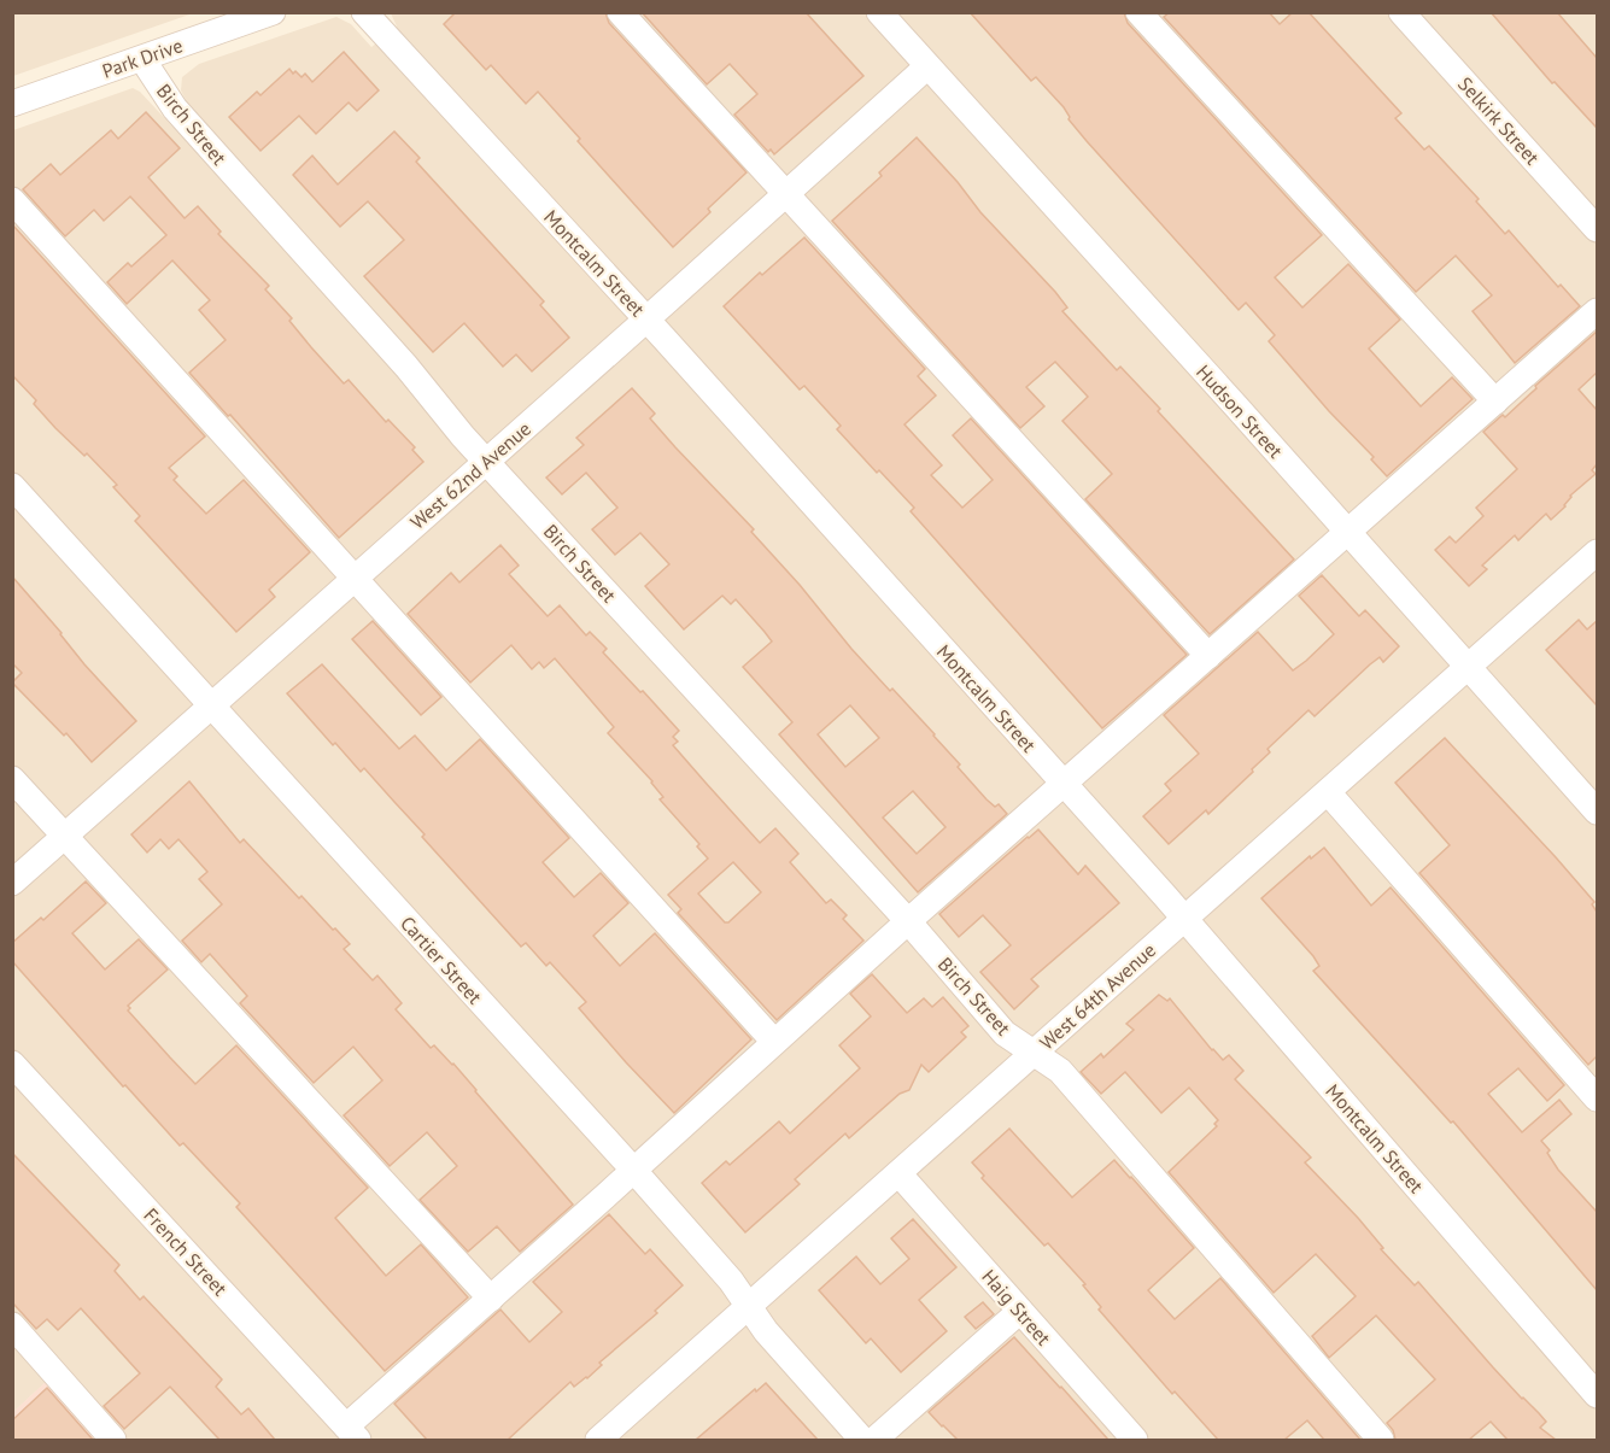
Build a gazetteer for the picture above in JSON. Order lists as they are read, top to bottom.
{
  "streets": {
    "street": [
      "Park Drive",
      "Selkirk Street",
      "Birch Street",
      "Montcalm Street",
      "Hudson Street",
      "West 62nd Avenue",
      "Cartier Street",
      "West 64th Avenue",
      "French Street",
      "Haig Street"
    ]
  },
  "crossings": [
    ["Park Drive", "Birch Street"],
    ["Birch Street", "West 62nd Avenue"],
    ["Birch Street", "West 64th Avenue"],
    ["Montcalm Street", "West 62nd Avenue"],
    ["Montcalm Street", "West 64th Avenue"],
    ["Hudson Street", "West 62nd Avenue"],
    ["Hudson Street", "West 64th Avenue"],
    ["West 62nd Avenue", "Cartier Street"],
    ["Cartier Street", "West 64th Avenue"],
    ["West 64th Avenue", "Haig Street"]
  ]
}
